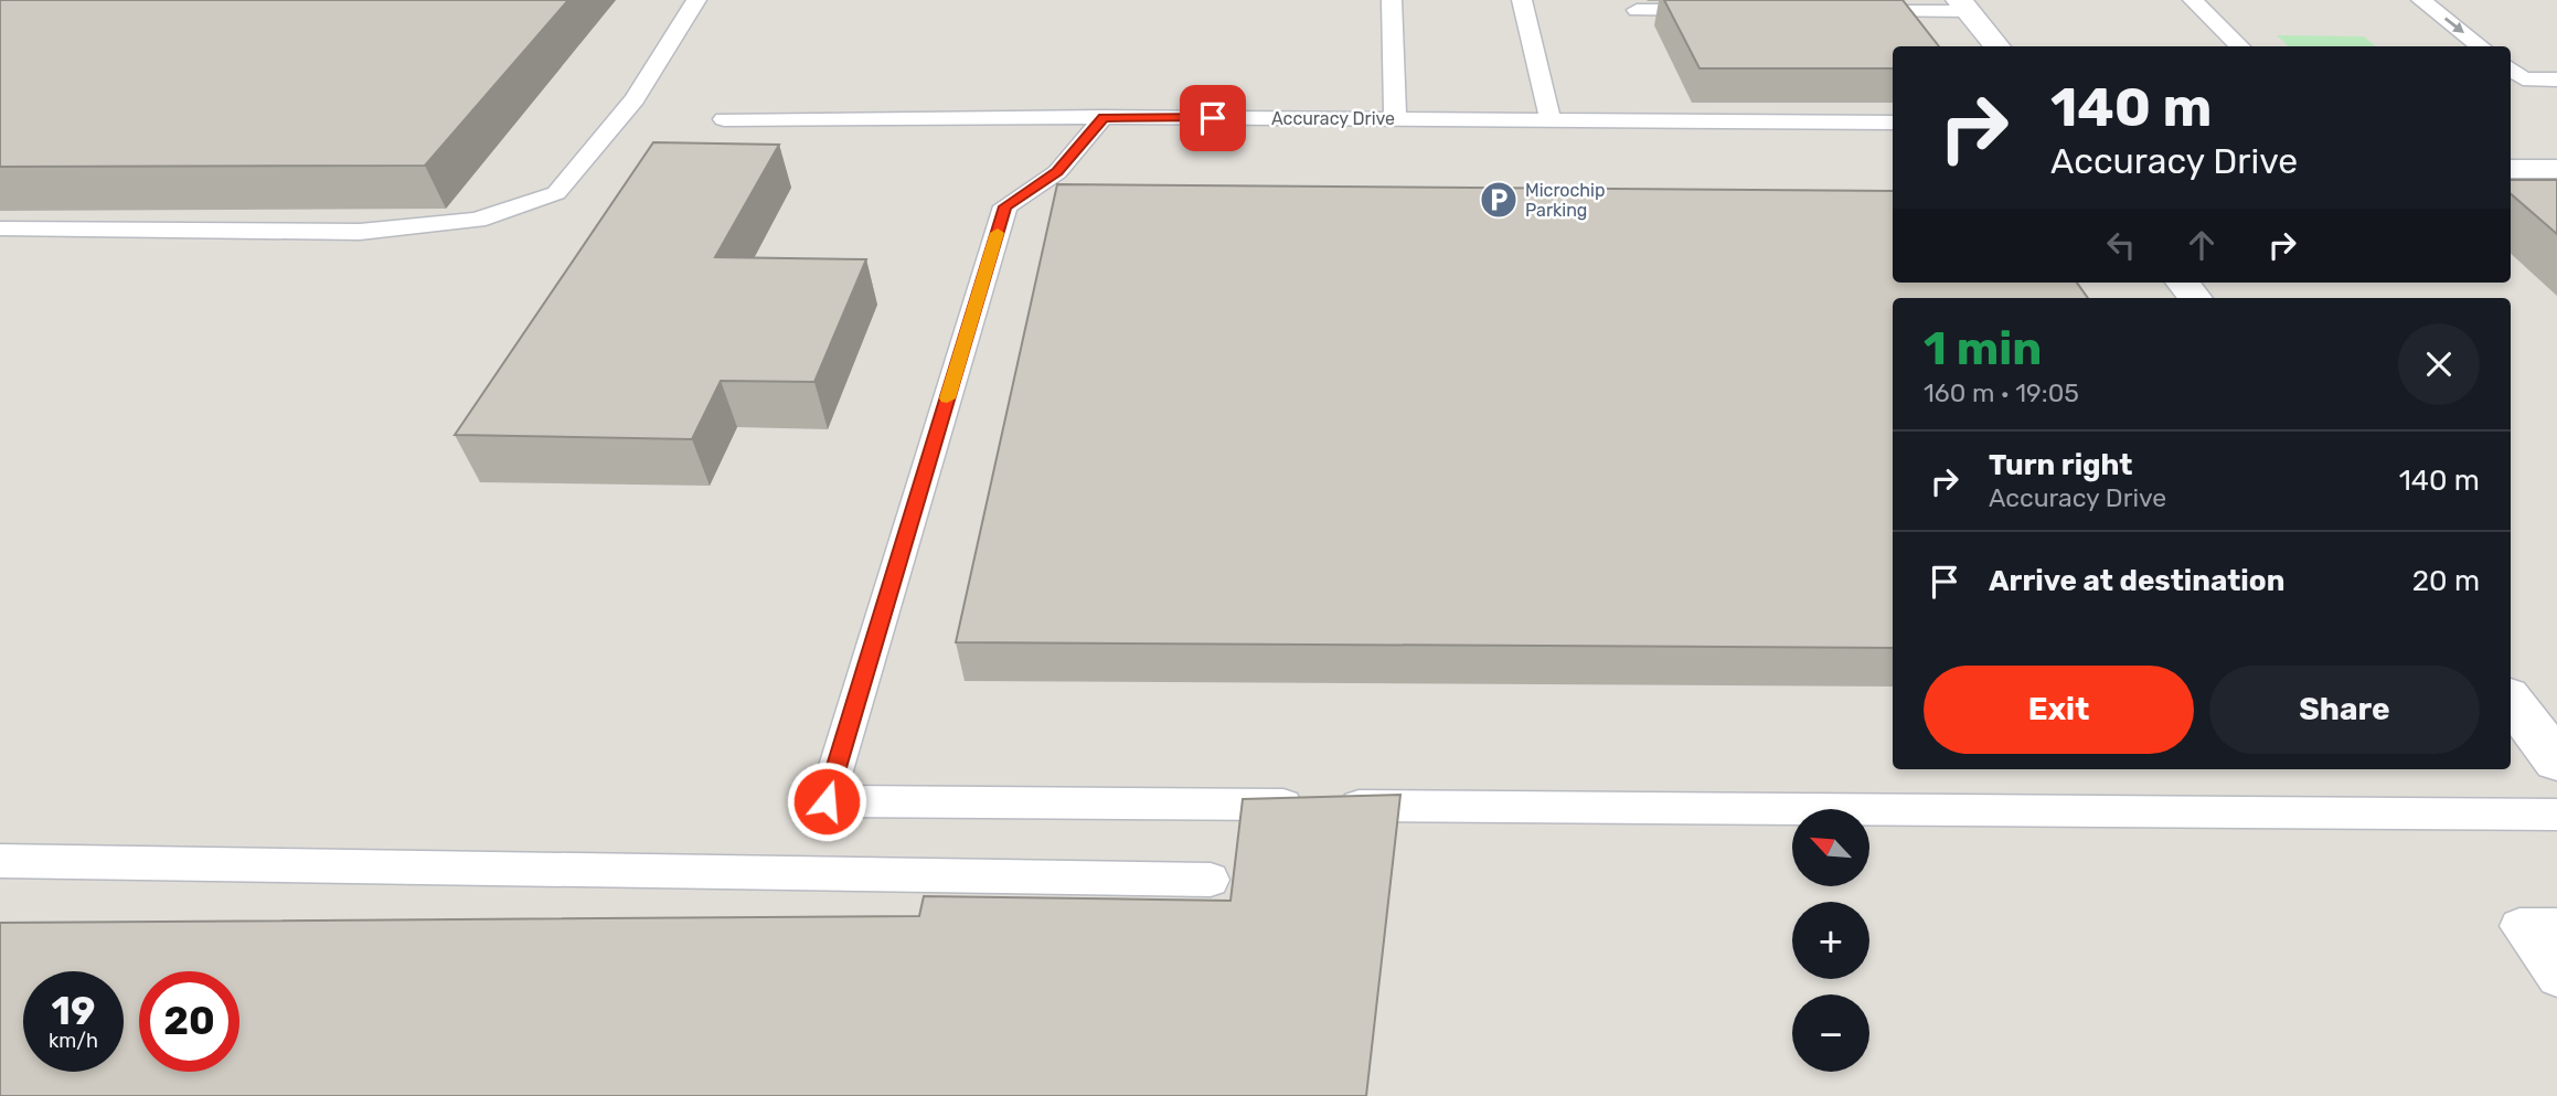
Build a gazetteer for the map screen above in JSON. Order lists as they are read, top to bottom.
{
  "streets": {
    "lane": ["Accuracy Drive"]
  },
  "places": {
    "parking": ["Microchip Parking"]
  },
  "north": "top left",
  "page": {
    "turn": ["140 m", "Accuracy Drive"],
    "heading": ["1 min", "160 m · 19:05"],
    "list": [
      {
        "name": "Turn right",
        "note": "Accuracy Drive",
        "value": "140 m"
      },
      {
        "name": "Arrive at destination",
        "value": "20 m"
      }
    ],
    "buttons": ["Exit", "Share"],
    "map_buttons": ["+", "−"],
    "speed": "19 km/h",
    "limit": "20"
  }
}
